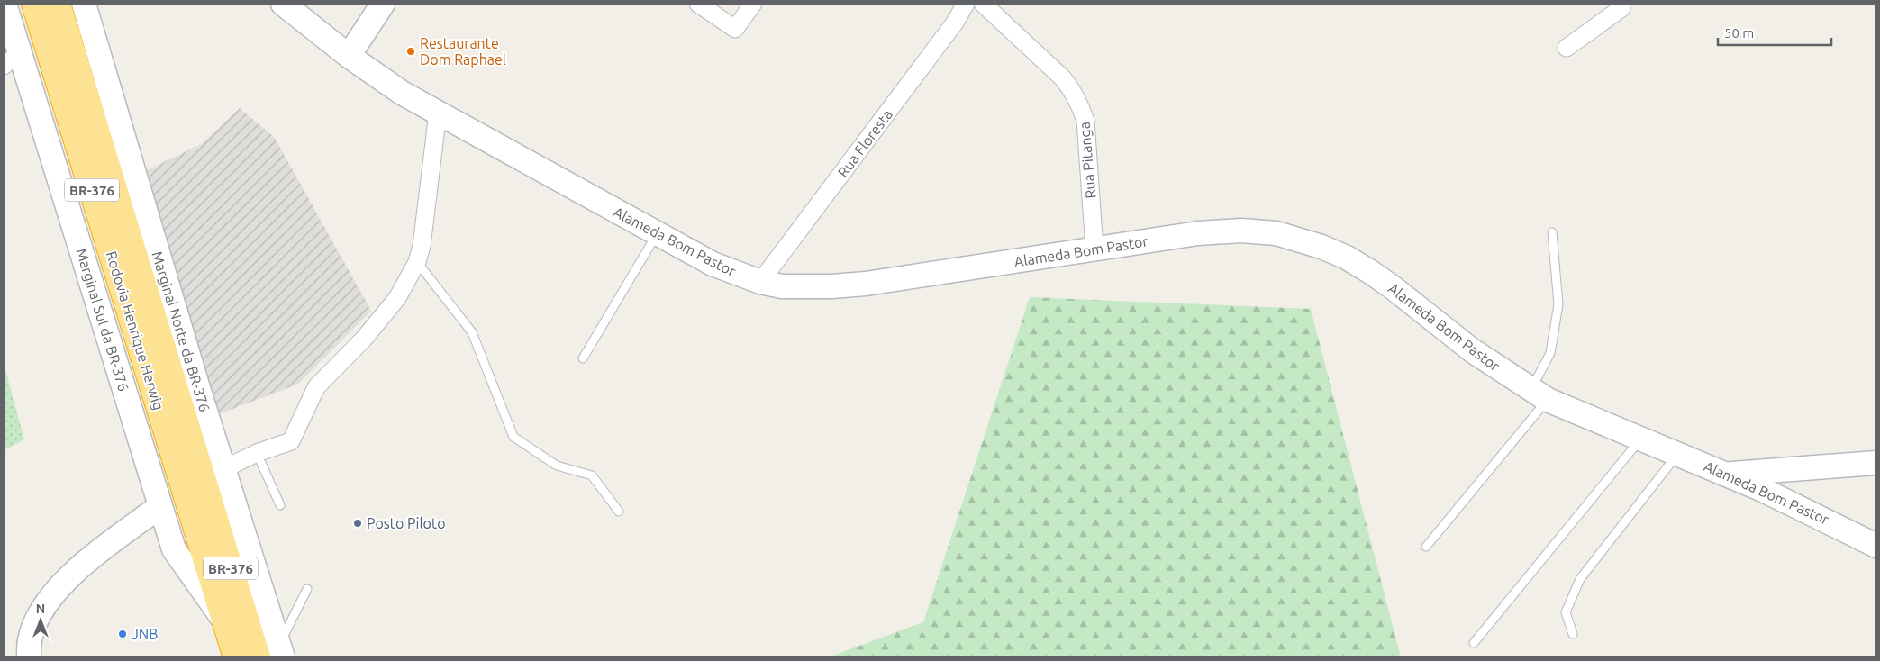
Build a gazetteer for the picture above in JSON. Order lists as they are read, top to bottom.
{
  "streets": {
    "highway": ["BR-376", "Rodovia Henrique Herwig"],
    "main road": ["Alameda Bom Pastor", "Marginal Sul da BR-376", "Marginal Norte da BR-376"],
    "street": ["Rua Floresta", "Rua Pitanga"]
  },
  "crossings": [
    ["Rua Floresta", "Alameda Bom Pastor"],
    ["Rua Pitanga", "Alameda Bom Pastor"],
    ["Marginal Sul da BR-376", "Rodovia Henrique Herwig"]
  ],
  "places": ["Restaurante Dom Raphael", "Posto Piloto", "JNB"],
  "scale_bar": "50 m",
  "north": "top"
}
